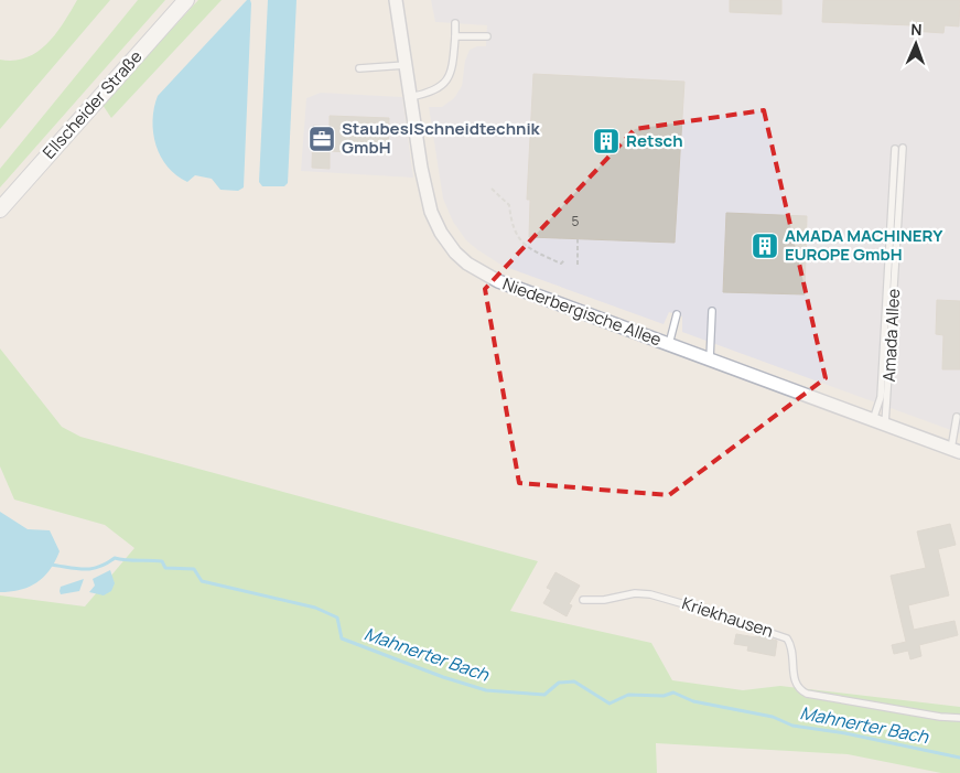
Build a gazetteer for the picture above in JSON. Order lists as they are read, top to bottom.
{
  "streets": {
    "street": ["Ellscheider Straße", "Niederbergische Allee"],
    "lane": ["Amada Allee", "Kriekhausen"]
  },
  "crossings": [
    ["Niederbergische Allee", "Amada Allee"]
  ],
  "water": ["Mahnerter Bach"],
  "places": {
    "office": ["Staubes|Schneidtechnik GmbH"],
    "building": ["Retsch", "AMADA MACHINERY EUROPE GmbH"]
  },
  "house_numbers": ["5"],
  "north": "top"
}
